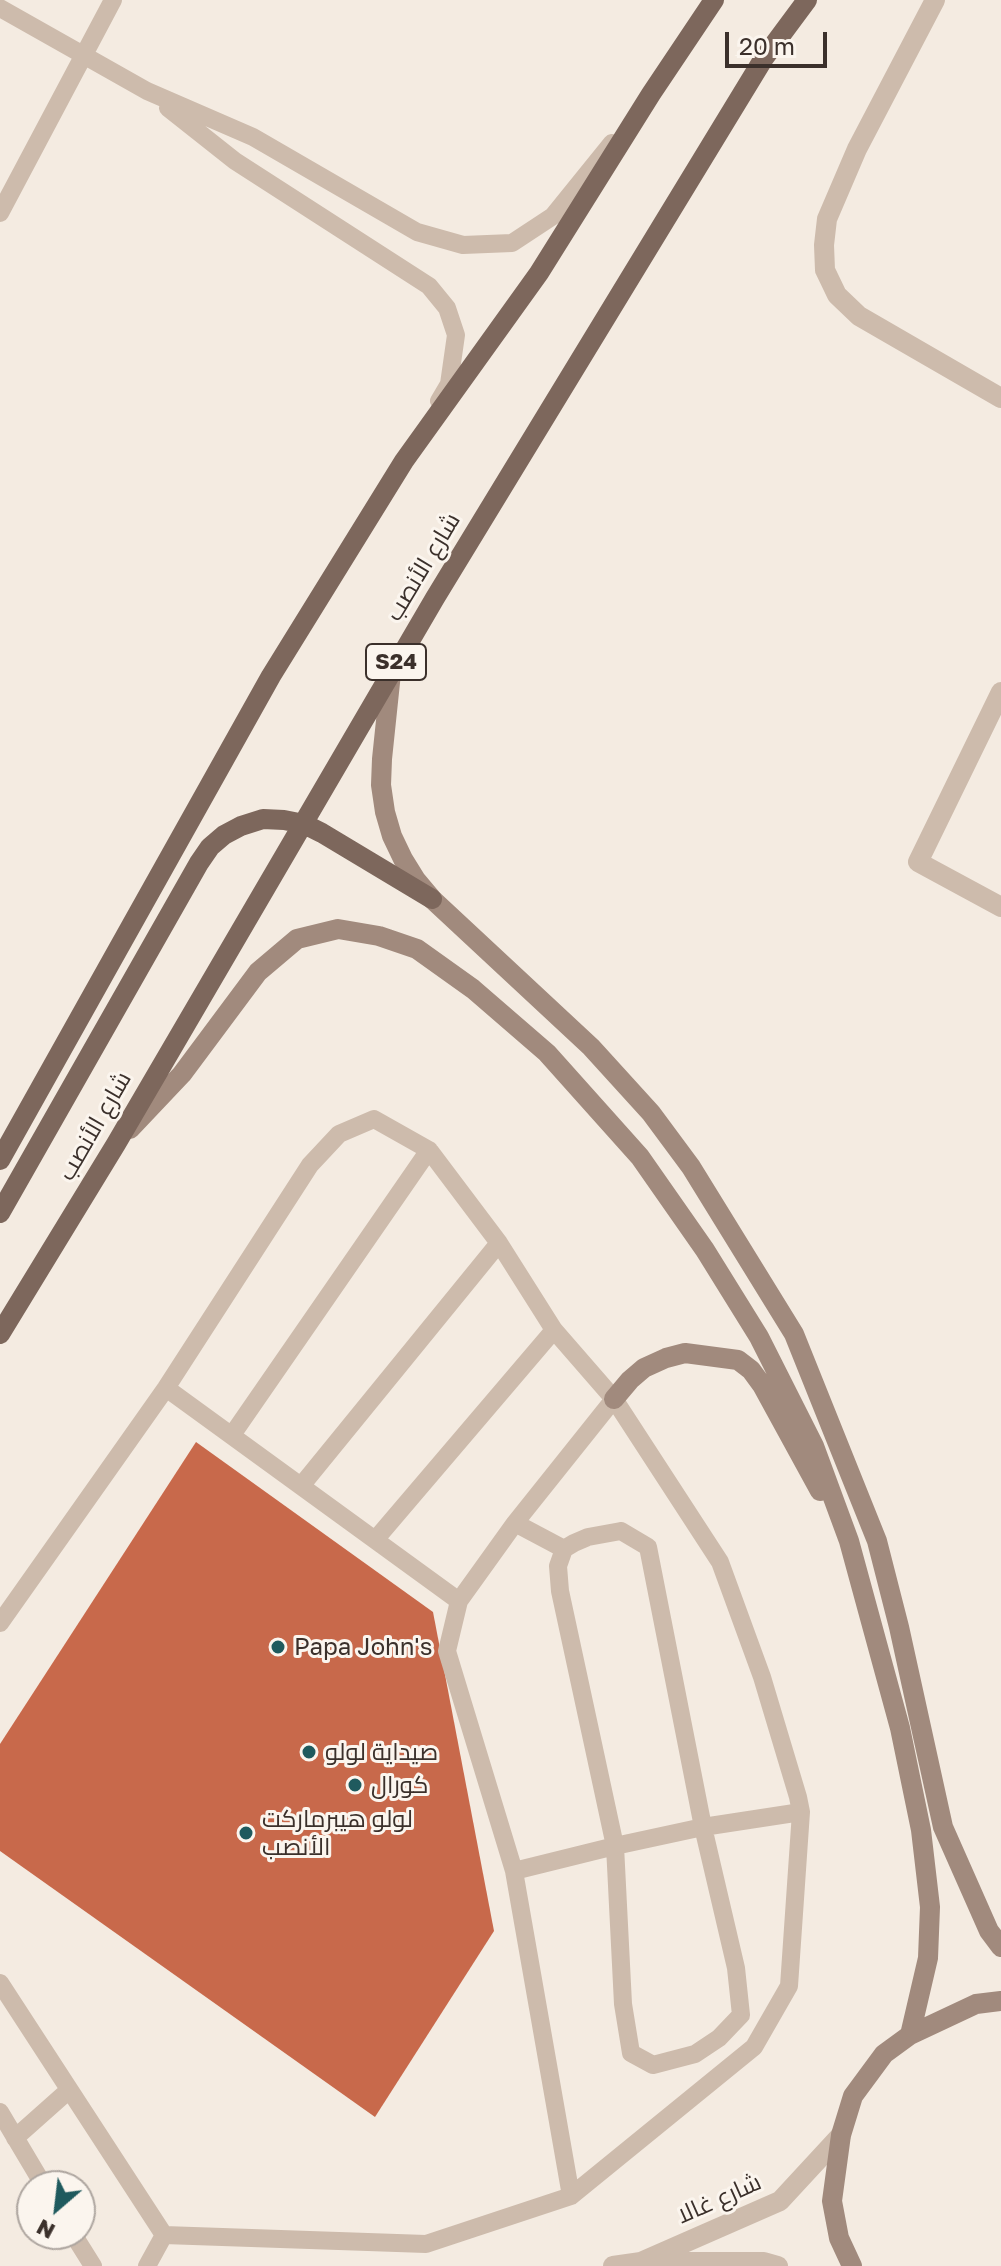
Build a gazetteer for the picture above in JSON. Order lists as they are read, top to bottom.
{
  "streets": {
    "main road": ["شارع الأنصب", "S24"],
    "street": ["شارع غالا"]
  },
  "places": [
    "Papa John's",
    "صيداية لولو",
    "كورال",
    "لولو ه‍يبرماركت الأنصب"
  ],
  "scale_bar": "20 m",
  "north": "bottom left"
}
